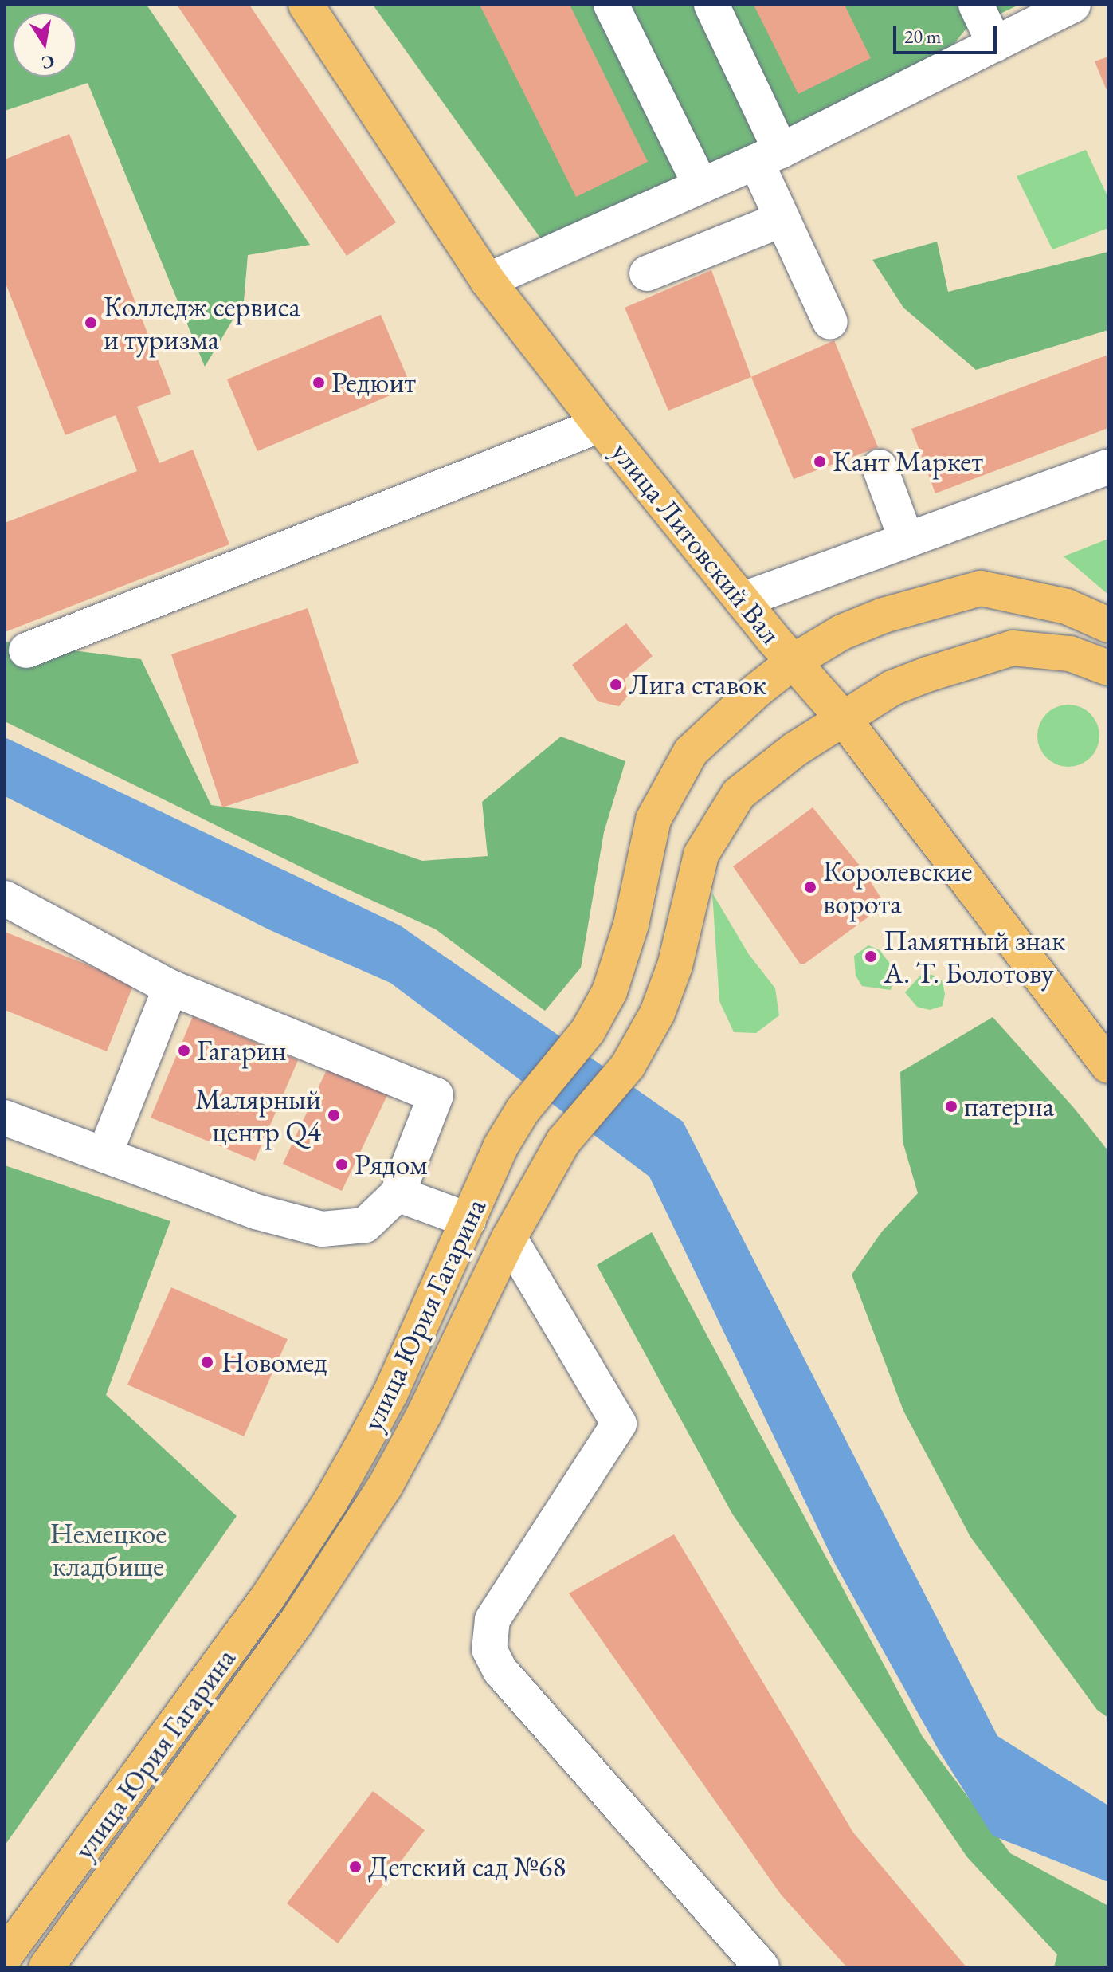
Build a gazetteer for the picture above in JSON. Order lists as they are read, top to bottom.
{
  "streets": {
    "main road": ["улица Литовский Вал", "улица Юрия Гагарина"]
  },
  "crossings": [
    ["улица Литовский Вал", "улица Юрия Гагарина"]
  ],
  "parks": ["Немецкое кладбище"],
  "places": [
    "Колледж сервиса и туризма",
    "Редюит",
    "Кант Маркет",
    "Лига ставок",
    "Королевские ворота",
    "Памятный знак А. Т. Болотову",
    "Гагарин",
    "патерна",
    "Малярный центр Q4",
    "Рядом",
    "Новомед",
    "Детский сад №68"
  ],
  "scale_bar": "20 m",
  "north": "bottom"
}
